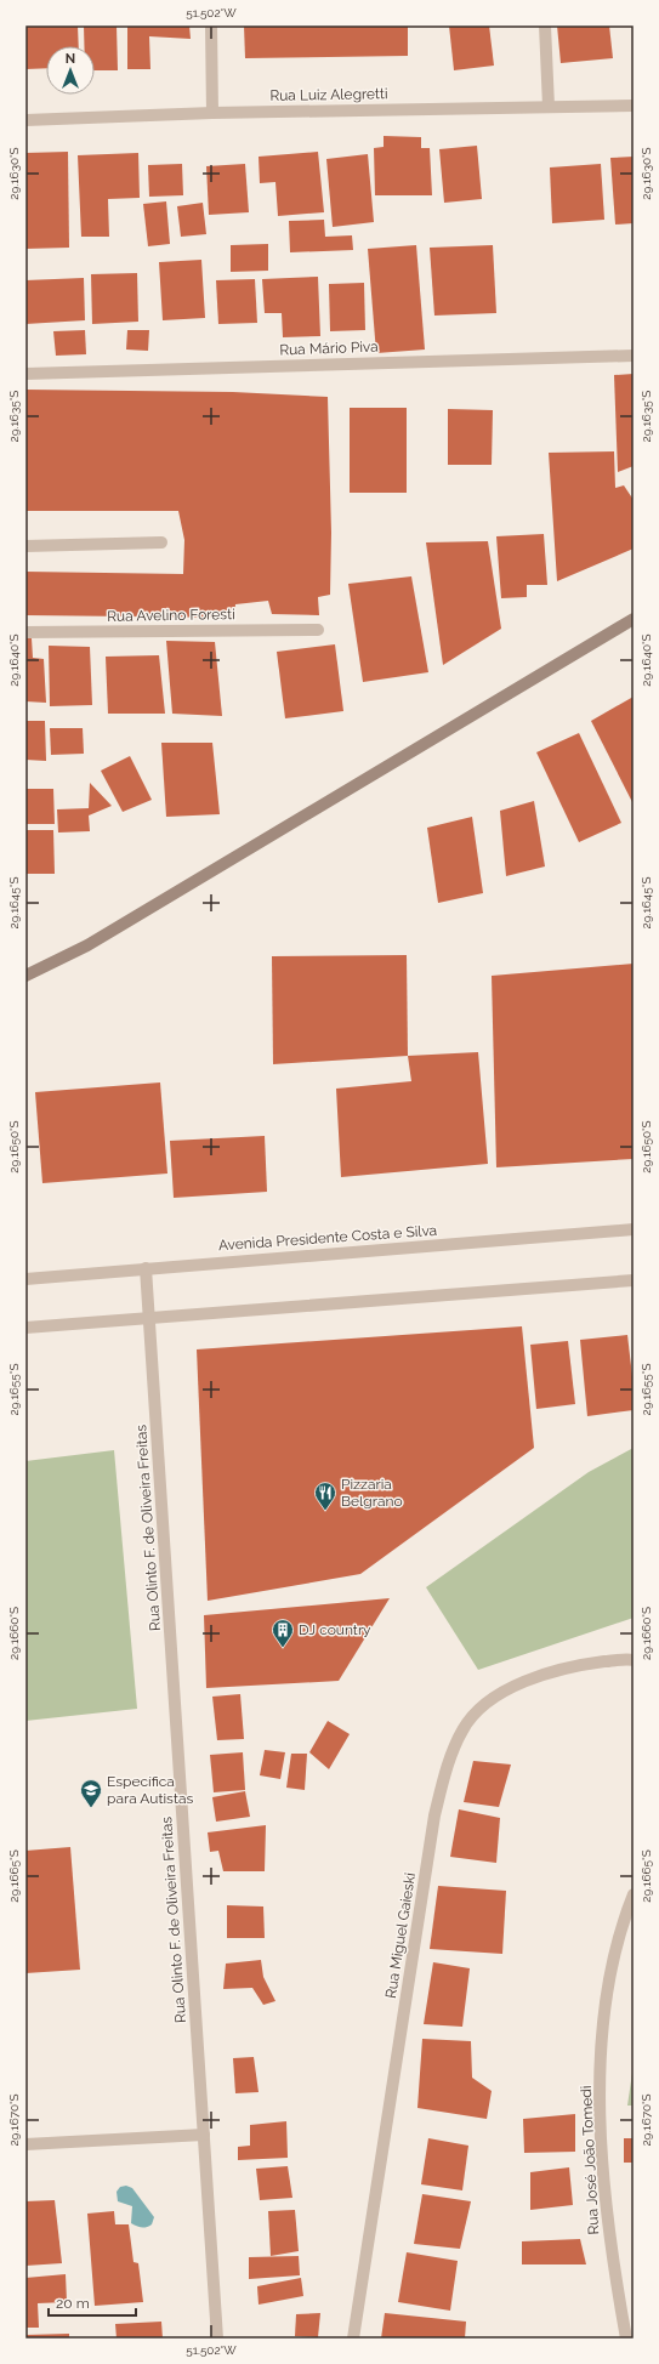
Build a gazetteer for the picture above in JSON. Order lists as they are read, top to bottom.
{
  "streets": {
    "street": [
      "Rua Luiz Alegretti",
      "Rua Mário Piva",
      "Rua Avelino Foresti",
      "Avenida Presidente Costa e Silva",
      "Rua Olinto F. de Oliveira Freitas",
      "Rua Miguel Gaieski",
      "Rua José João Tomedi"
    ]
  },
  "crossings": [
    ["Avenida Presidente Costa e Silva", "Rua Olinto F. de Oliveira Freitas"]
  ],
  "places": {
    "restaurant": ["Pizzaria Belgrano"],
    "building": ["DJ country"],
    "school or university": ["Específica para Autistas"]
  },
  "scale_bar": "20 m",
  "north": "top",
  "coordinates": [
    "51.502°W",
    "29.1630°S",
    "29.1635°S",
    "29.1640°S",
    "29.1645°S",
    "29.1650°S",
    "29.1655°S",
    "29.1660°S",
    "29.1665°S",
    "29.1670°S"
  ]
}
